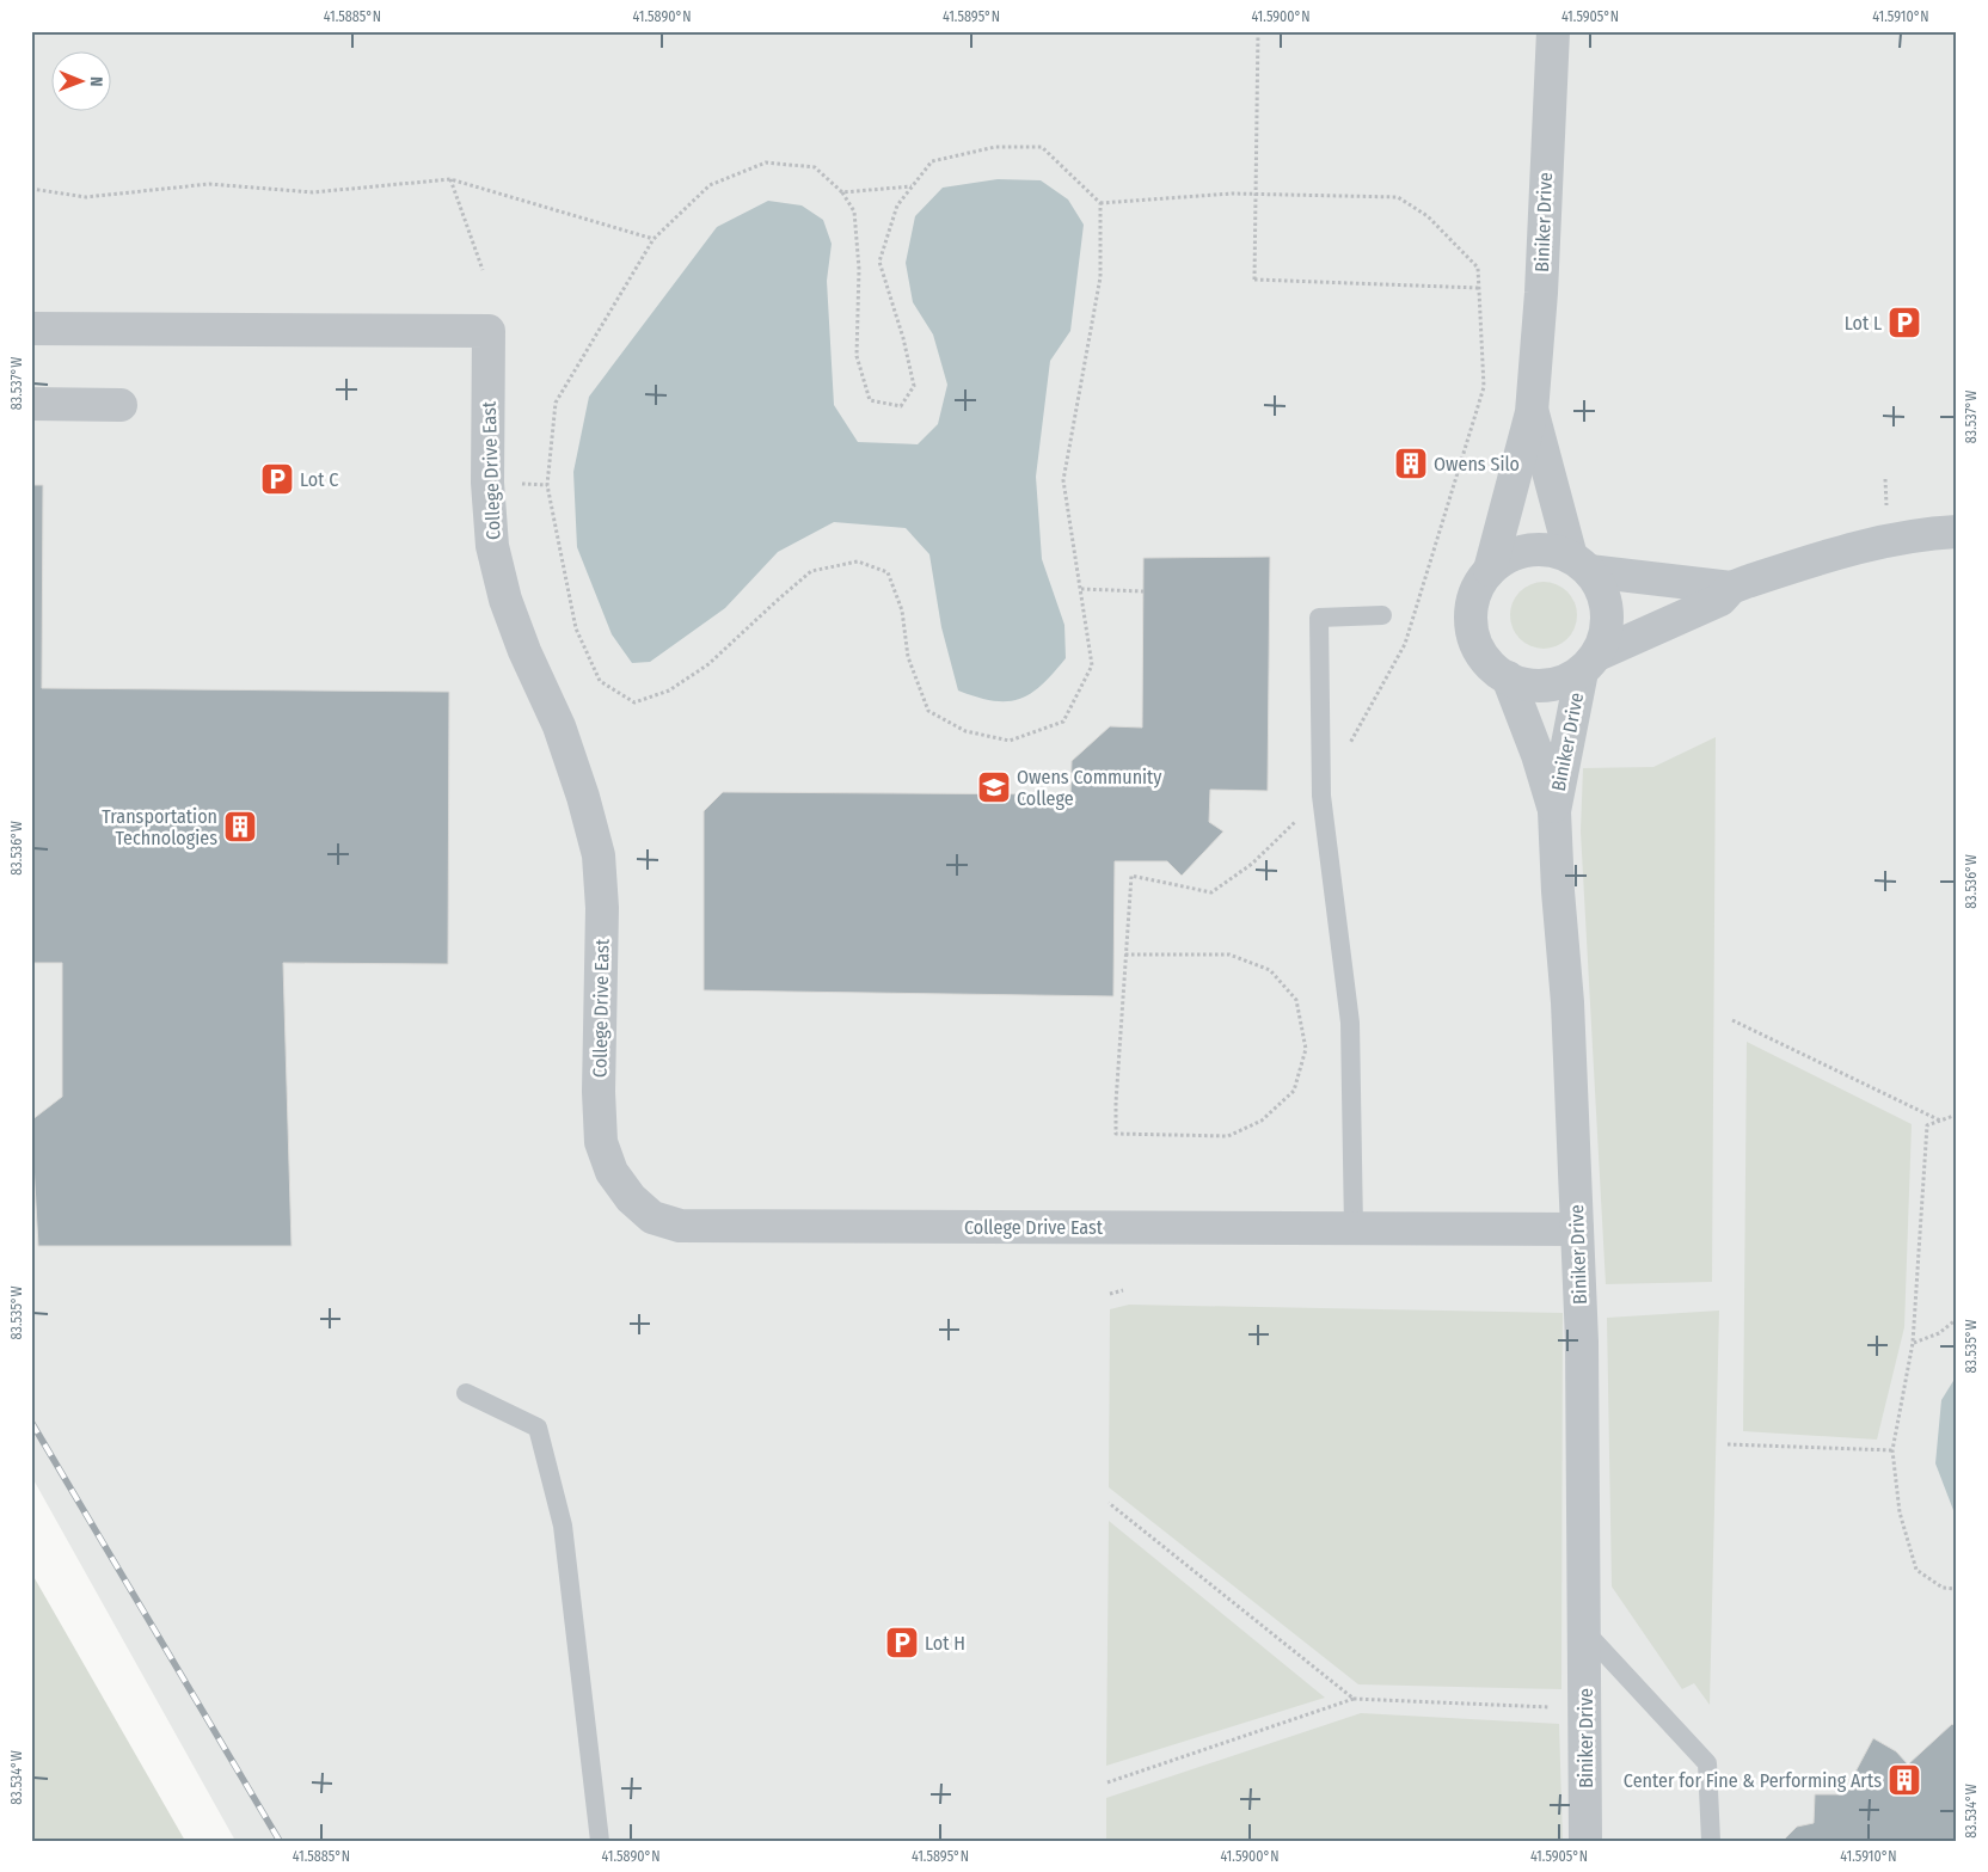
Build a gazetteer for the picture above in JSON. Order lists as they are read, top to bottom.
{
  "streets": {
    "street": ["Biniker Drive", "College Drive East"]
  },
  "crossings": [
    ["Biniker Drive", "College Drive East"]
  ],
  "places": {
    "parking": ["Lot L", "Lot C", "Lot H"],
    "building": ["Owens Silo", "Transportation Technologies", "Center for Fine & Performing Arts"],
    "school or university": ["Owens Community College"]
  },
  "north": "right",
  "coordinates": [
    "41.5885°N",
    "41.5890°N",
    "41.5895°N",
    "41.5900°N",
    "41.5905°N",
    "41.5910°N",
    "83.537°W",
    "83.536°W",
    "83.535°W",
    "83.534°W"
  ]
}
